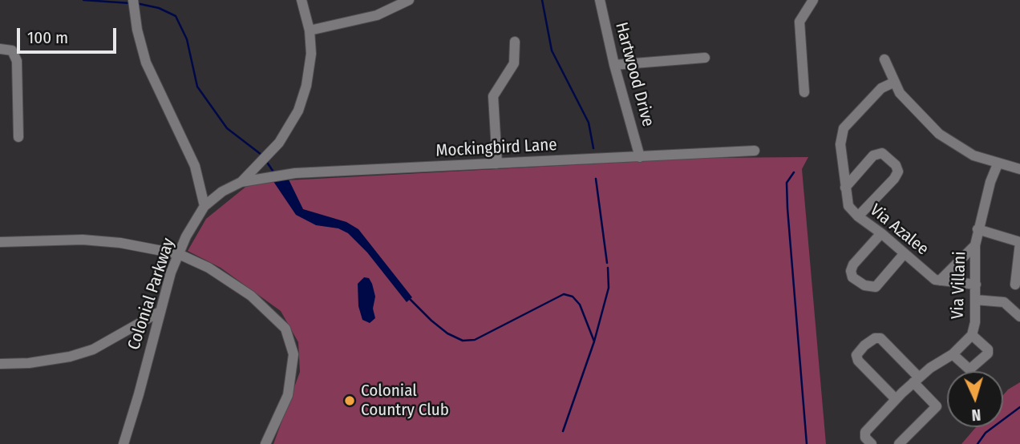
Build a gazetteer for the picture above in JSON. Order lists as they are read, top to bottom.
{
  "streets": {
    "street": [
      "Hartwood Drive",
      "Mockingbird Lane",
      "Via Azalee",
      "Via Villani",
      "Colonial Parkway"
    ]
  },
  "crossings": [
    ["Hartwood Drive", "Mockingbird Lane"],
    ["Via Azalee", "Via Villani"]
  ],
  "places": ["Colonial Country Club"],
  "scale_bar": "100 m",
  "north": "bottom"
}
